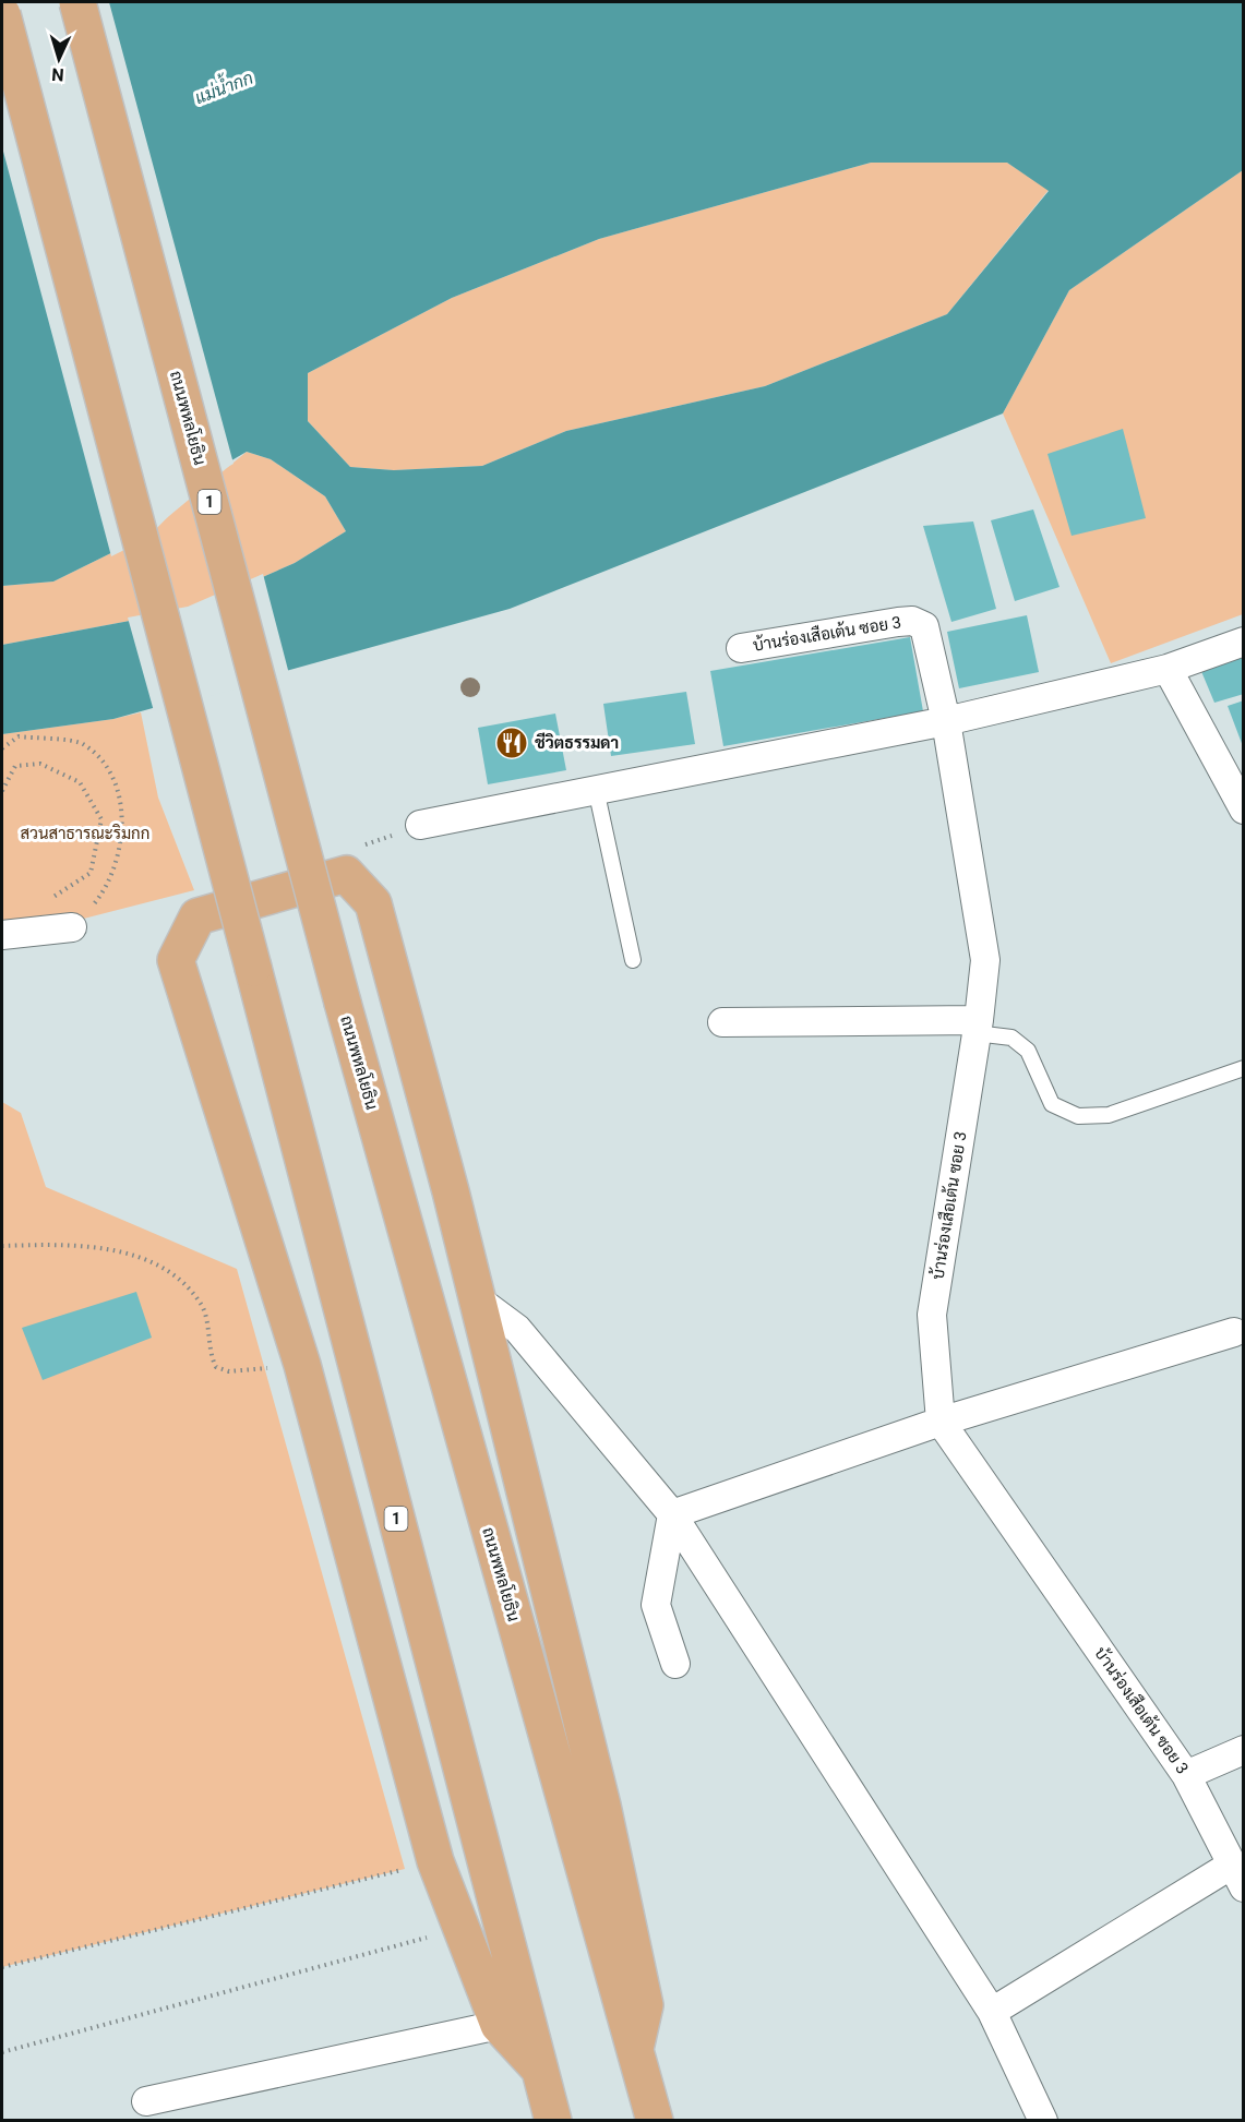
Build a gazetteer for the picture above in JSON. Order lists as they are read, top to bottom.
{
  "streets": {
    "main road": ["ถนนพหลโยธิน", "1"],
    "street": ["บ้านร่องเสือเต้น ซอย 3"]
  },
  "water": ["แม่น้ำกก"],
  "parks": ["สวนสาธารณะริมกก"],
  "places": {
    "restaurant": ["ชีวิตธรรมดา"]
  },
  "north": "bottom"
}
